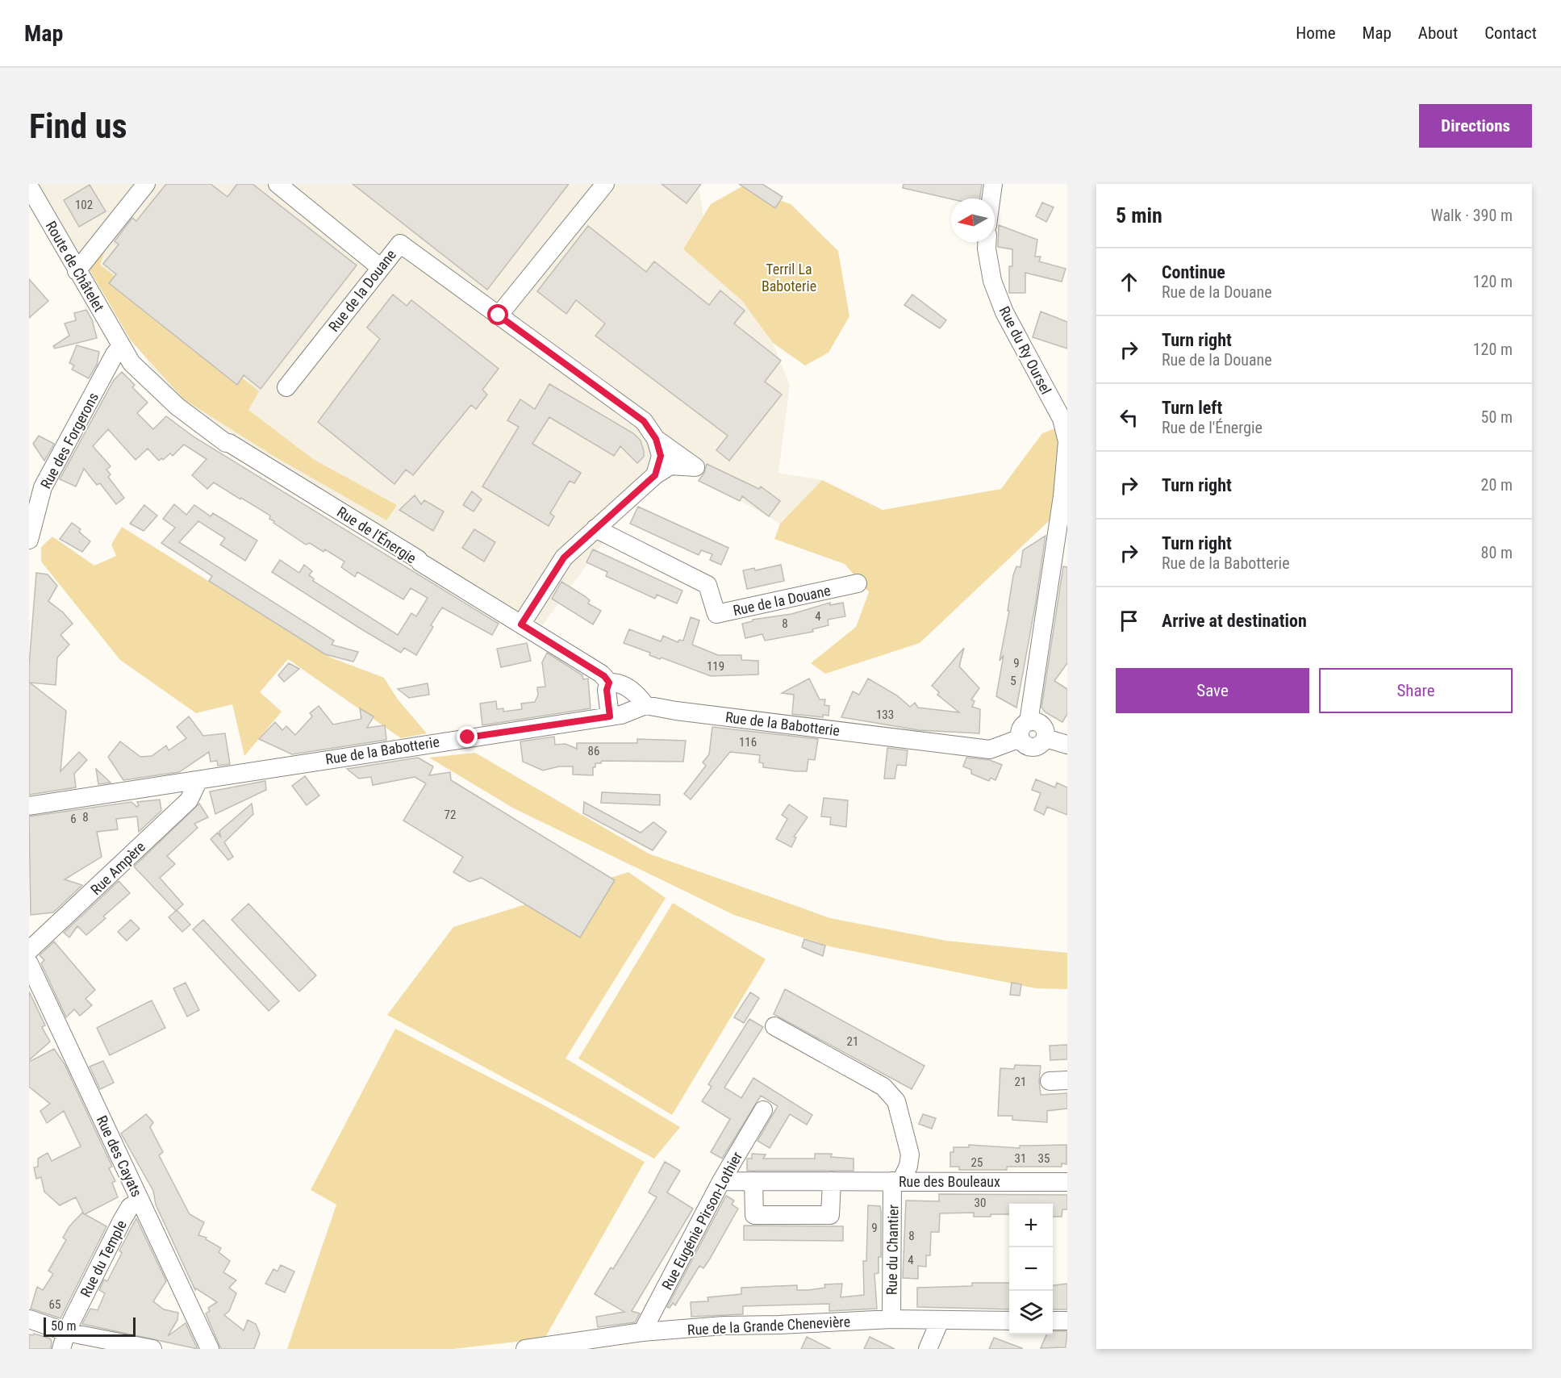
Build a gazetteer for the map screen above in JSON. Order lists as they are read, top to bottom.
{
  "streets": {
    "street": [
      "Route de Châtelet",
      "Rue de la Douane",
      "Rue du Ry Oursel",
      "Rue des Forgerons",
      "Rue de l'Énergie",
      "Rue de la Babotterie",
      "Rue Ampère",
      "Rue des Cayats",
      "Rue des Bouleaux",
      "Rue Eugénie Pirson-Lothier",
      "Rue du Chantier",
      "Rue du Temple",
      "Rue de la Grande Chenevière"
    ]
  },
  "crossings": [
    ["Route de Châtelet", "Rue des Forgerons"],
    ["Route de Châtelet", "Rue de l'Énergie"],
    ["Rue de la Douane", "Rue de l'Énergie"],
    ["Rue du Ry Oursel", "Rue de la Babotterie"],
    ["Rue des Forgerons", "Rue de l'Énergie"],
    ["Rue de l'Énergie", "Rue de la Babotterie"],
    ["Rue de la Babotterie", "Rue Ampère"],
    ["Rue des Cayats", "Rue du Temple"],
    ["Rue des Bouleaux", "Rue Eugénie Pirson-Lothier"],
    ["Rue des Bouleaux", "Rue du Chantier"],
    ["Rue Eugénie Pirson-Lothier", "Rue de la Grande Chenevière"],
    ["Rue du Chantier", "Rue de la Grande Chenevière"]
  ],
  "parks": ["Terril La Baboterie"],
  "house_numbers": [
    "102",
    "4",
    "8",
    "9",
    "119",
    "5",
    "133",
    "116",
    "86",
    "72",
    "8",
    "6",
    "21",
    "21",
    "31",
    "35",
    "25",
    "30",
    "9",
    "8",
    "4",
    "65"
  ],
  "scale_bar": "50 m",
  "north": "left",
  "page": {
    "header": "Map",
    "nav": [
      "Home",
      "Map",
      "About",
      "Contact"
    ],
    "buttons": [
      "Directions",
      ["Save", "Share"]
    ],
    "title": "Find us",
    "heading": ["5 min", "Walk · 390 m"],
    "list": [
      ["Continue", "Rue de la Douane", "120 m"],
      ["Turn right", "Rue de la Douane", "120 m"],
      ["Turn left", "Rue de l'Énergie", "50 m"],
      ["Turn right", "20 m"],
      ["Turn right", "Rue de la Babotterie", "80 m"],
      "Arrive at destination"
    ],
    "map_buttons": ["+", "−"],
    "scale": "50 m"
  }
}
